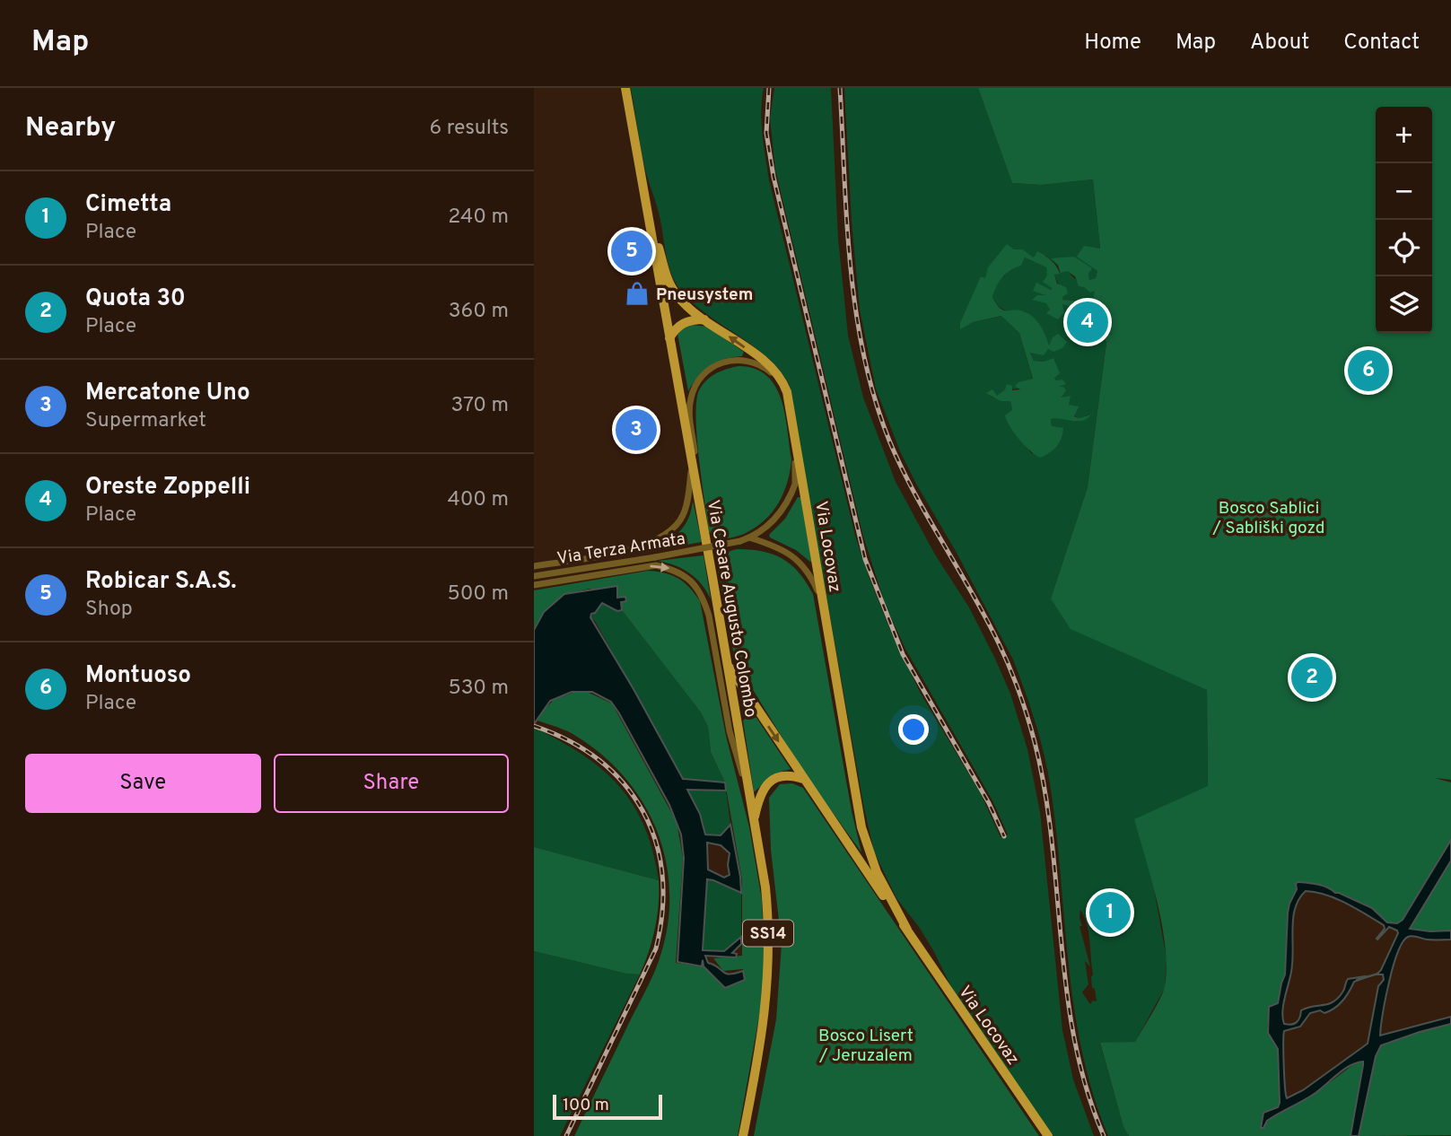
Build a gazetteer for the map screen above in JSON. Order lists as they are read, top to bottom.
{
  "streets": {
    "main road": ["Via Locovaz", "Via Cesare Augusto Colombo", "SS14"],
    "street": ["Via Terza Armata"]
  },
  "crossings": [
    ["Via Locovaz", "Via Terza Armata"],
    ["Via Locovaz", "Via Cesare Augusto Colombo"],
    ["Via Terza Armata", "Via Cesare Augusto Colombo"]
  ],
  "parks": ["Bosco Sablici / Sabliški gozd", "Bosco Lisert / Jeruzalem"],
  "places": {
    "shop": ["Pneusystem"]
  },
  "scale_bar": "100 m",
  "page": {
    "header": "Map",
    "nav": [
      "Home",
      "Map",
      "About",
      "Contact"
    ],
    "heading": ["Nearby", "6 results"],
    "map_buttons": ["+", "−"],
    "list": [
      {
        "mark": "1",
        "name": "Cimetta",
        "note": "Place",
        "value": "240 m"
      },
      {
        "mark": "2",
        "name": "Quota 30",
        "note": "Place",
        "value": "360 m"
      },
      {
        "mark": "3",
        "name": "Mercatone Uno",
        "note": "Supermarket",
        "value": "370 m"
      },
      {
        "mark": "4",
        "name": "Oreste Zoppelli",
        "note": "Place",
        "value": "400 m"
      },
      {
        "mark": "5",
        "name": "Robicar S.A.S.",
        "note": "Shop",
        "value": "500 m"
      },
      {
        "mark": "6",
        "name": "Montuoso",
        "note": "Place",
        "value": "530 m"
      }
    ],
    "pins": [
      "5",
      "4",
      "6",
      "3",
      "2",
      "1"
    ],
    "buttons": ["Save", "Share"],
    "scale": "100 m"
  }
}
